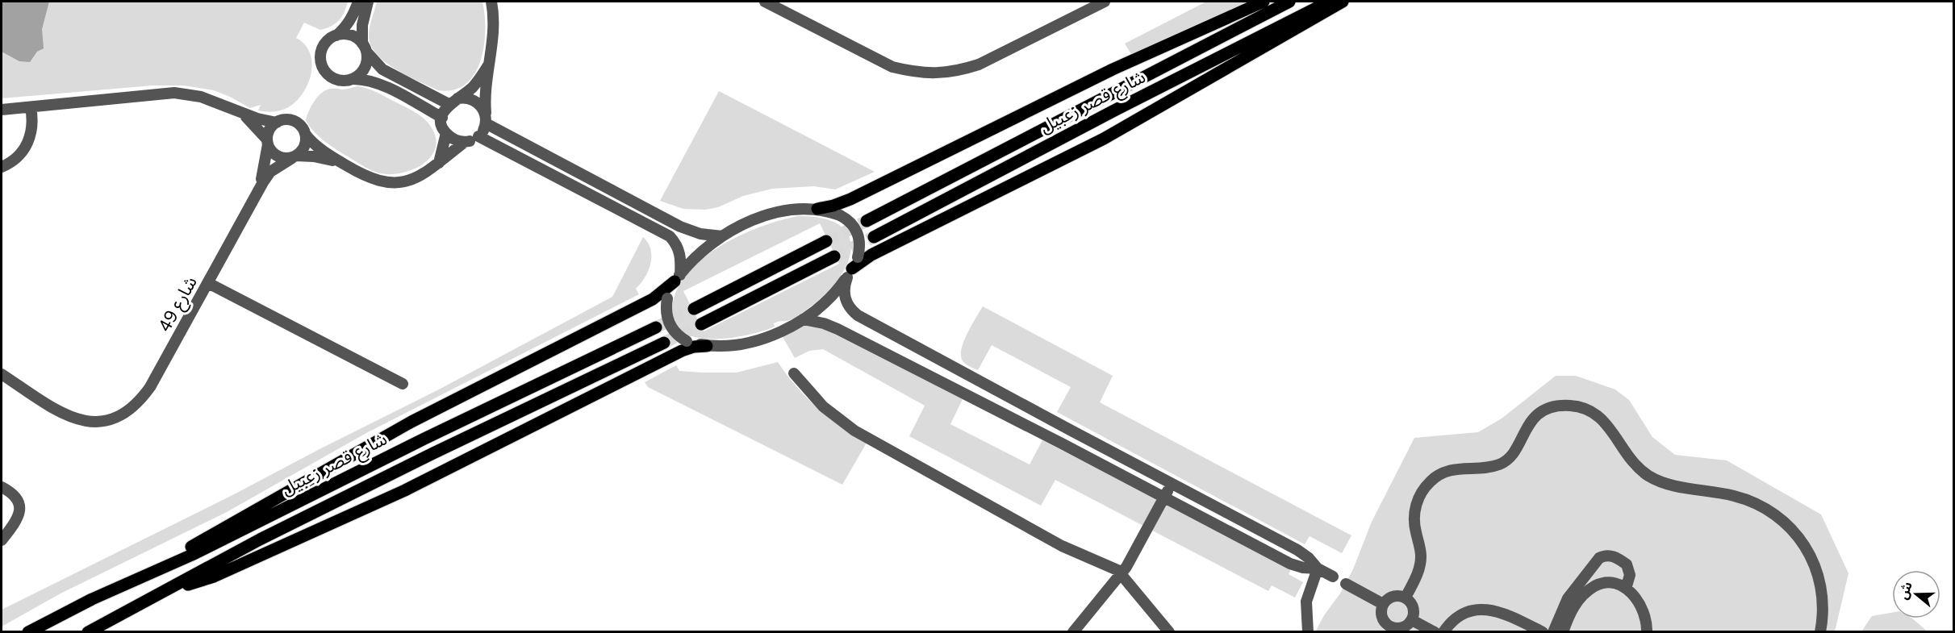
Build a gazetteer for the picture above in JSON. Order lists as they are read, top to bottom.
{
  "streets": {
    "main road": ["شارع قصر زعبيل"],
    "street": ["شارع 49"]
  },
  "north": "left"
}
